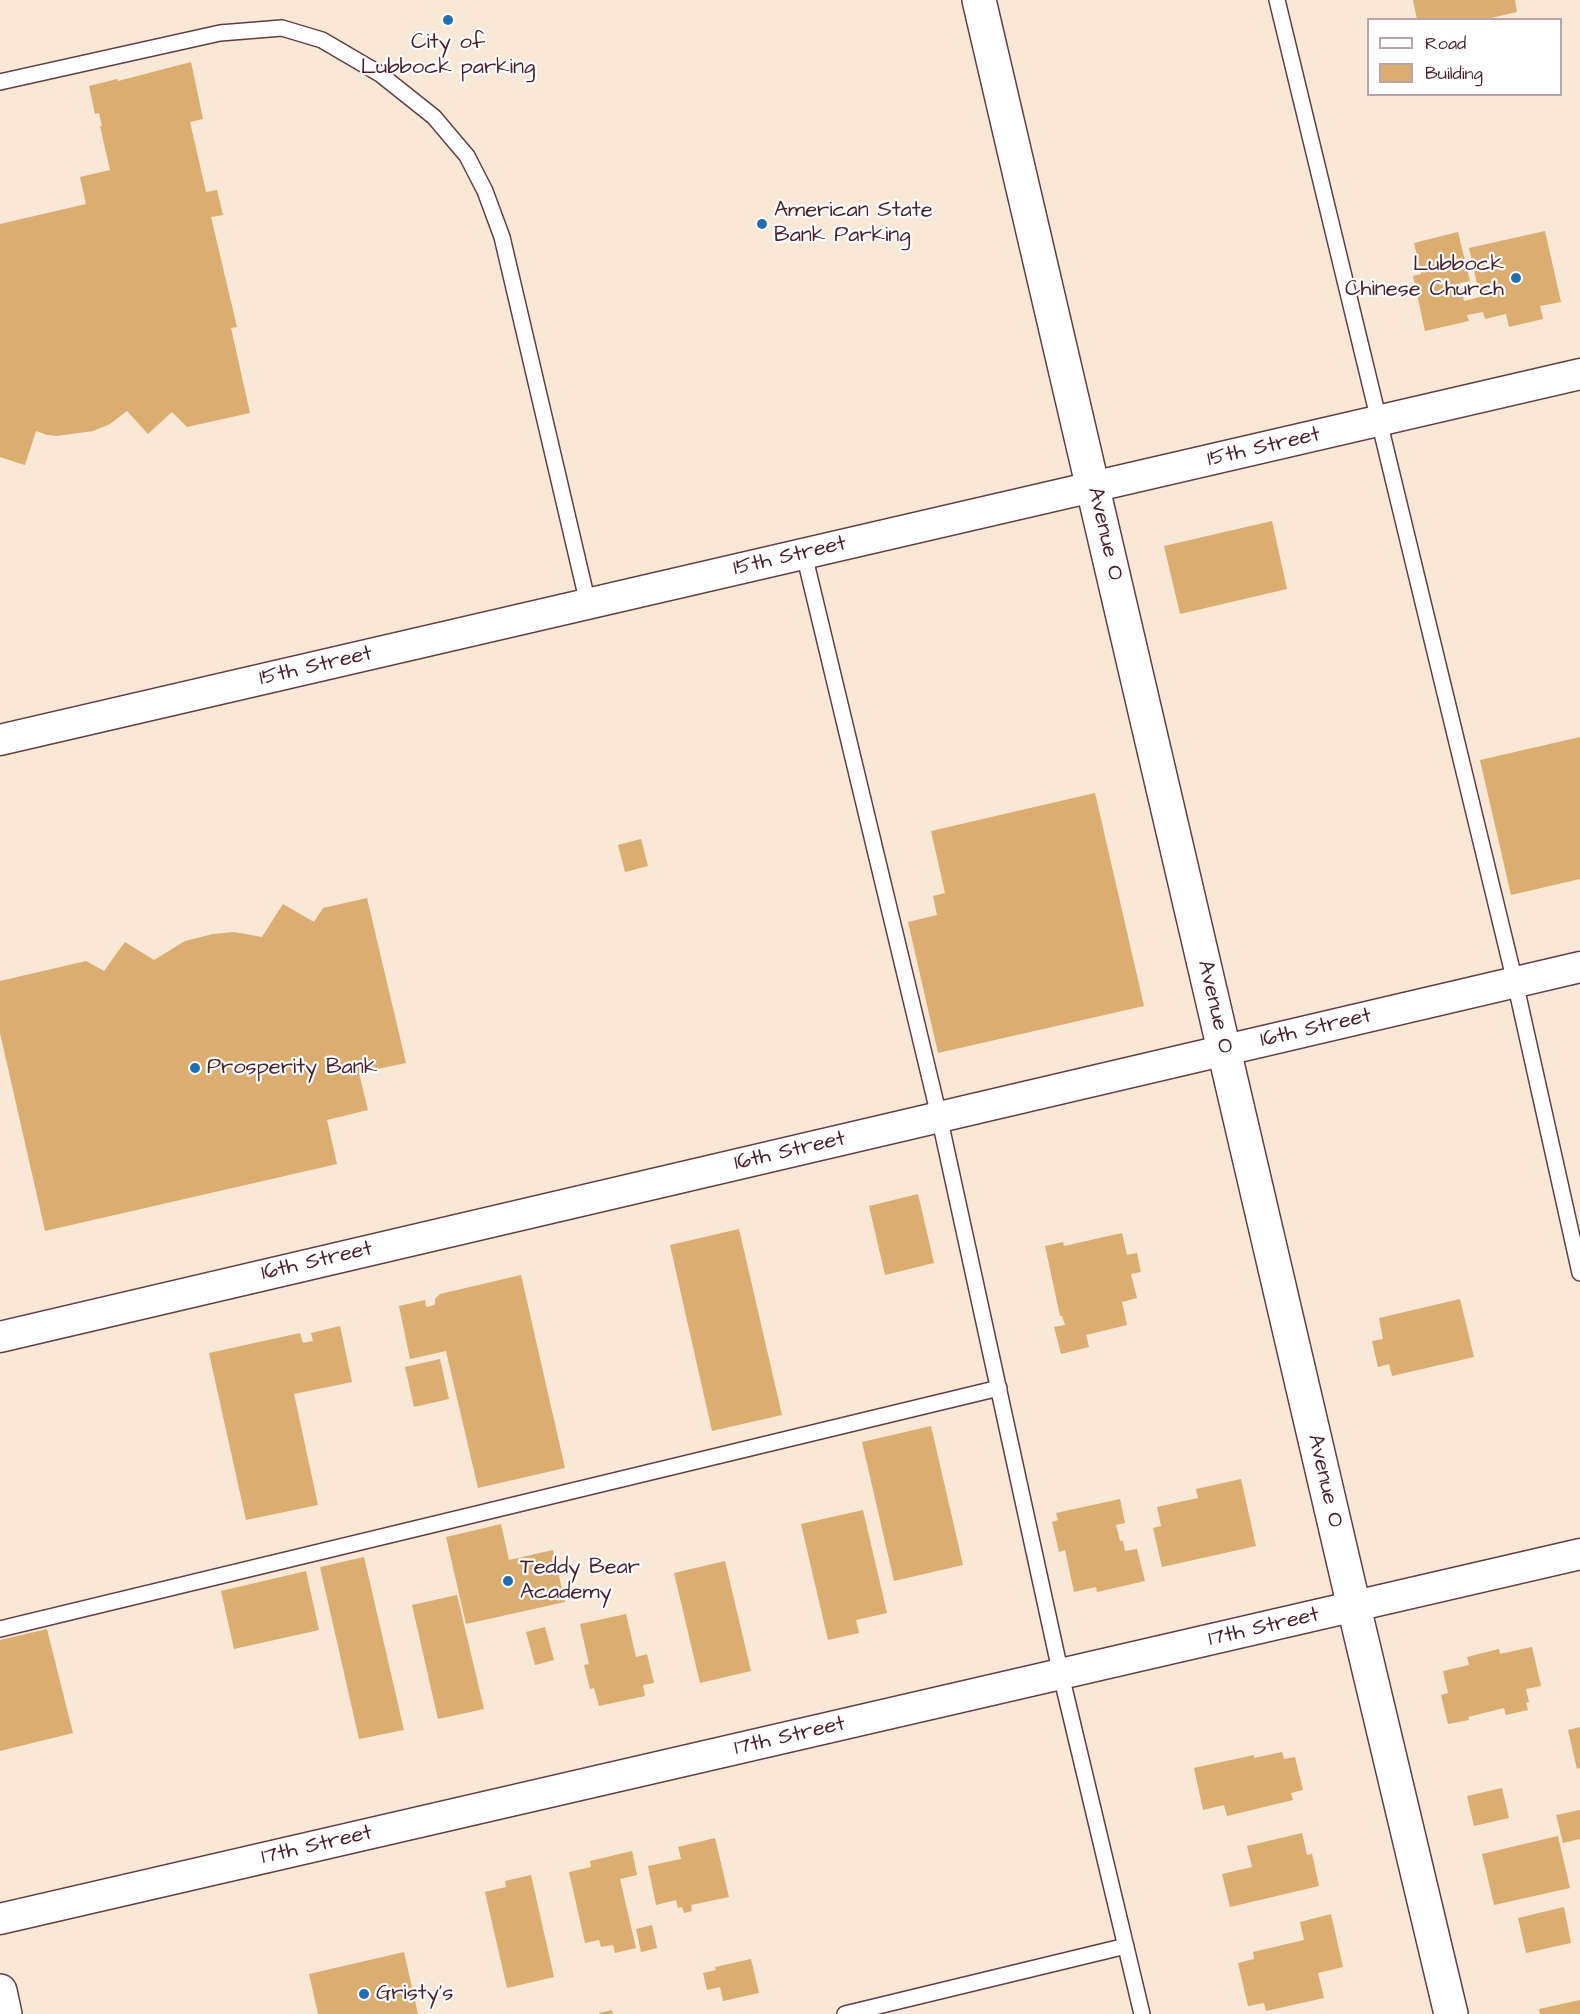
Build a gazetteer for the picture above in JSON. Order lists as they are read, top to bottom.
{
  "streets": {
    "main road": ["Avenue O"],
    "street": ["15th Street", "16th Street", "17th Street"]
  },
  "crossings": [
    ["15th Street", "Avenue O"],
    ["Avenue O", "16th Street"],
    ["Avenue O", "17th Street"]
  ],
  "places": [
    "City of Lubbock parking",
    "American State Bank Parking",
    "Lubbock Chinese Church",
    "Prosperity Bank",
    "Teddy Bear Academy",
    "Gristy's"
  ],
  "legend": ["Road", "Building"]
}
